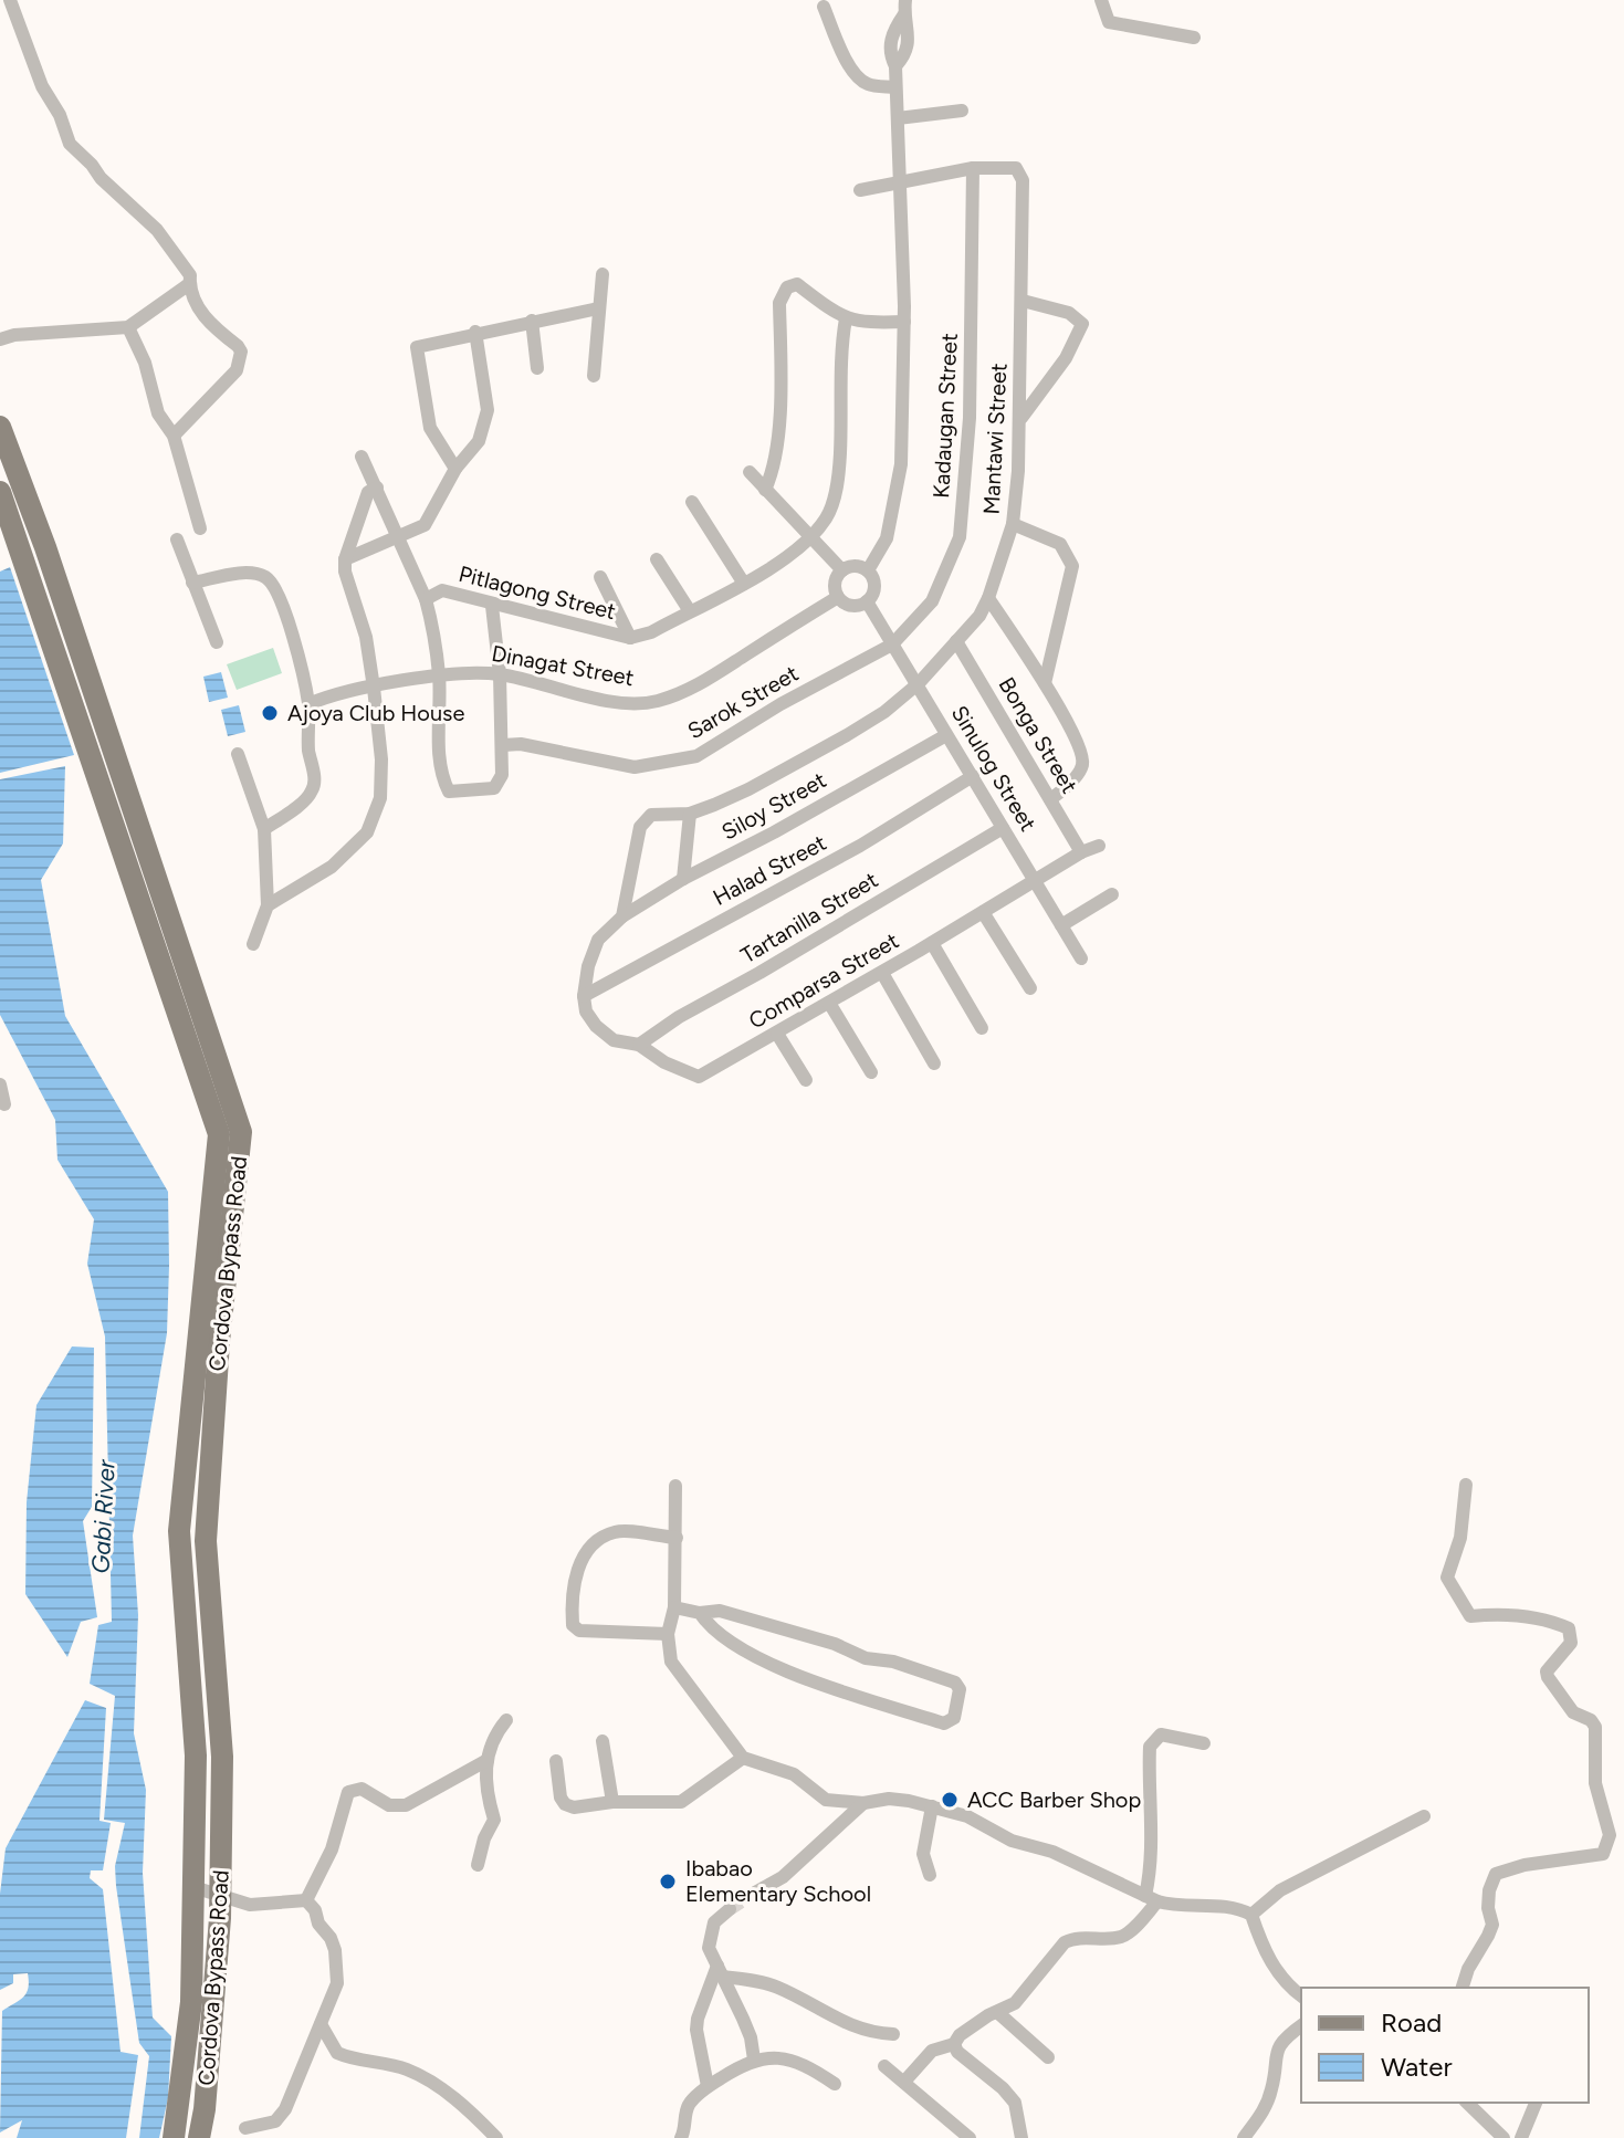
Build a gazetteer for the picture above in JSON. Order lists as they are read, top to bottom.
{
  "streets": {
    "main road": ["Cordova Bypass Road"],
    "street": [
      "Kadaugan Street",
      "Mantawi Street",
      "Pitlagong Street",
      "Dinagat Street",
      "Sarok Street",
      "Bonga Street",
      "Sinulog Street",
      "Siloy Street",
      "Halad Street",
      "Tartanilla Street",
      "Comparsa Street"
    ]
  },
  "crossings": [
    ["Kadaugan Street", "Mantawi Street"],
    ["Kadaugan Street", "Sarok Street"],
    ["Kadaugan Street", "Sinulog Street"],
    ["Mantawi Street", "Bonga Street"],
    ["Mantawi Street", "Sinulog Street"],
    ["Mantawi Street", "Siloy Street"],
    ["Dinagat Street", "Sinulog Street"],
    ["Sarok Street", "Sinulog Street"],
    ["Bonga Street", "Comparsa Street"],
    ["Sinulog Street", "Siloy Street"],
    ["Sinulog Street", "Halad Street"],
    ["Sinulog Street", "Tartanilla Street"],
    ["Sinulog Street", "Comparsa Street"],
    ["Halad Street", "Comparsa Street"],
    ["Tartanilla Street", "Comparsa Street"]
  ],
  "water": ["Gabi River"],
  "places": ["Ajoya Club House", "ACC Barber Shop", "Ibabao Elementary School"],
  "legend": ["Road", "Water"]
}
